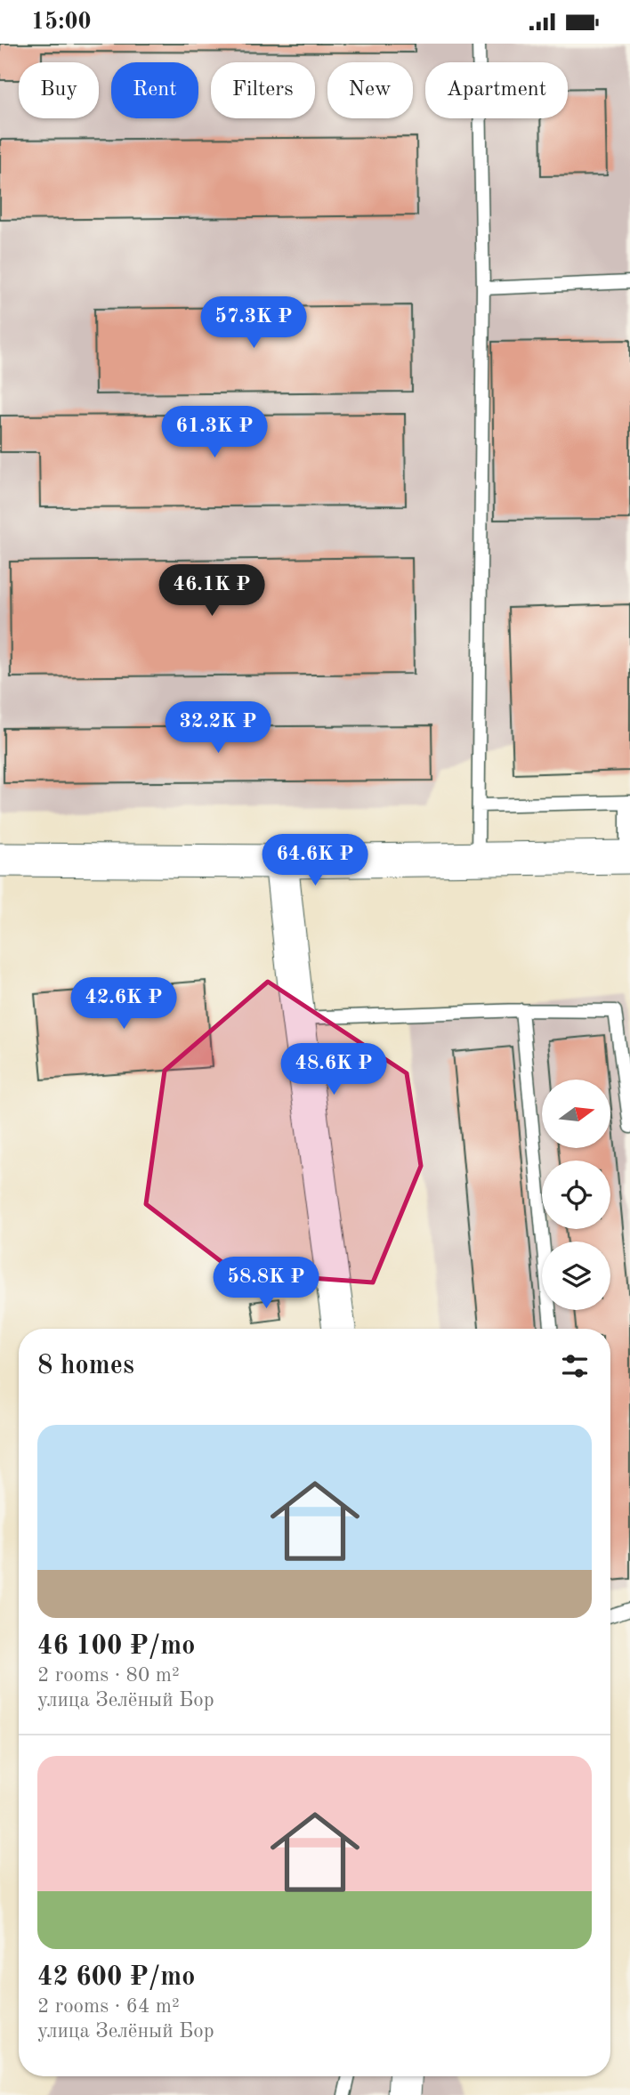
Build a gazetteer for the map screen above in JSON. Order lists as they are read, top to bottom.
{
  "north": "right",
  "page": {
    "status": "15:00",
    "chip": [
      "Buy",
      "Rent",
      "Filters",
      "New",
      "Apartment"
    ],
    "price": [
      "57.3K ₽",
      "61.3K ₽",
      "46.1K ₽",
      "32.2K ₽",
      "64.6K ₽",
      "42.6K ₽",
      "48.6K ₽",
      "58.8K ₽"
    ],
    "heading": "8 homes",
    "list": [
      {
        "name": "46 100 ₽/mo",
        "note": "2 rooms · 80 m² · улица Зелёный Бор"
      },
      {
        "name": "42 600 ₽/mo",
        "note": "2 rooms · 64 m² · улица Зелёный Бор"
      }
    ]
  }
}
